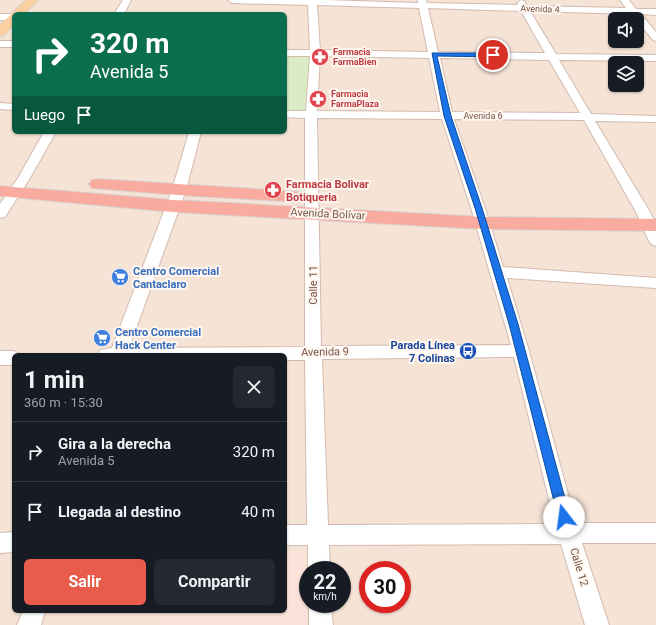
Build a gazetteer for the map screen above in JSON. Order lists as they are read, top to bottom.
{
  "streets": {
    "highway": ["Avenida Bolívar"],
    "street": [
      "Avenida 4",
      "Avenida 6",
      "Calle 11",
      "Avenida 9",
      "Calle 12"
    ]
  },
  "crossings": [
    ["Avenida 4", "Calle 11"],
    ["Avenida 4", "Calle 12"],
    ["Avenida 6", "Calle 11"],
    ["Avenida 6", "Calle 12"],
    ["Avenida Bolívar", "Calle 11"],
    ["Avenida Bolívar", "Calle 12"],
    ["Calle 11", "Avenida 9"],
    ["Avenida 9", "Calle 12"]
  ],
  "places": {
    "pharmacy": ["Farmacia FarmaBien", "Farmacia FarmaPlaza", "Farmacia Bolivar Botiqueria"],
    "supermarket": ["Centro Comercial Cantaclaro", "Centro Comercial Hack Center"],
    "bus stop": ["Parada Línea 7 Colinas"]
  },
  "page": {
    "turn": ["320 m", "Avenida 5"],
    "then": "Luego",
    "heading": ["1 min", "360 m · 15:30"],
    "list": [
      {
        "name": "Gira a la derecha",
        "note": "Avenida 5",
        "value": "320 m"
      },
      {
        "name": "Llegada al destino",
        "value": "40 m"
      }
    ],
    "buttons": ["Salir", "Compartir"],
    "speed": "22 km/h",
    "limit": "30"
  }
}
